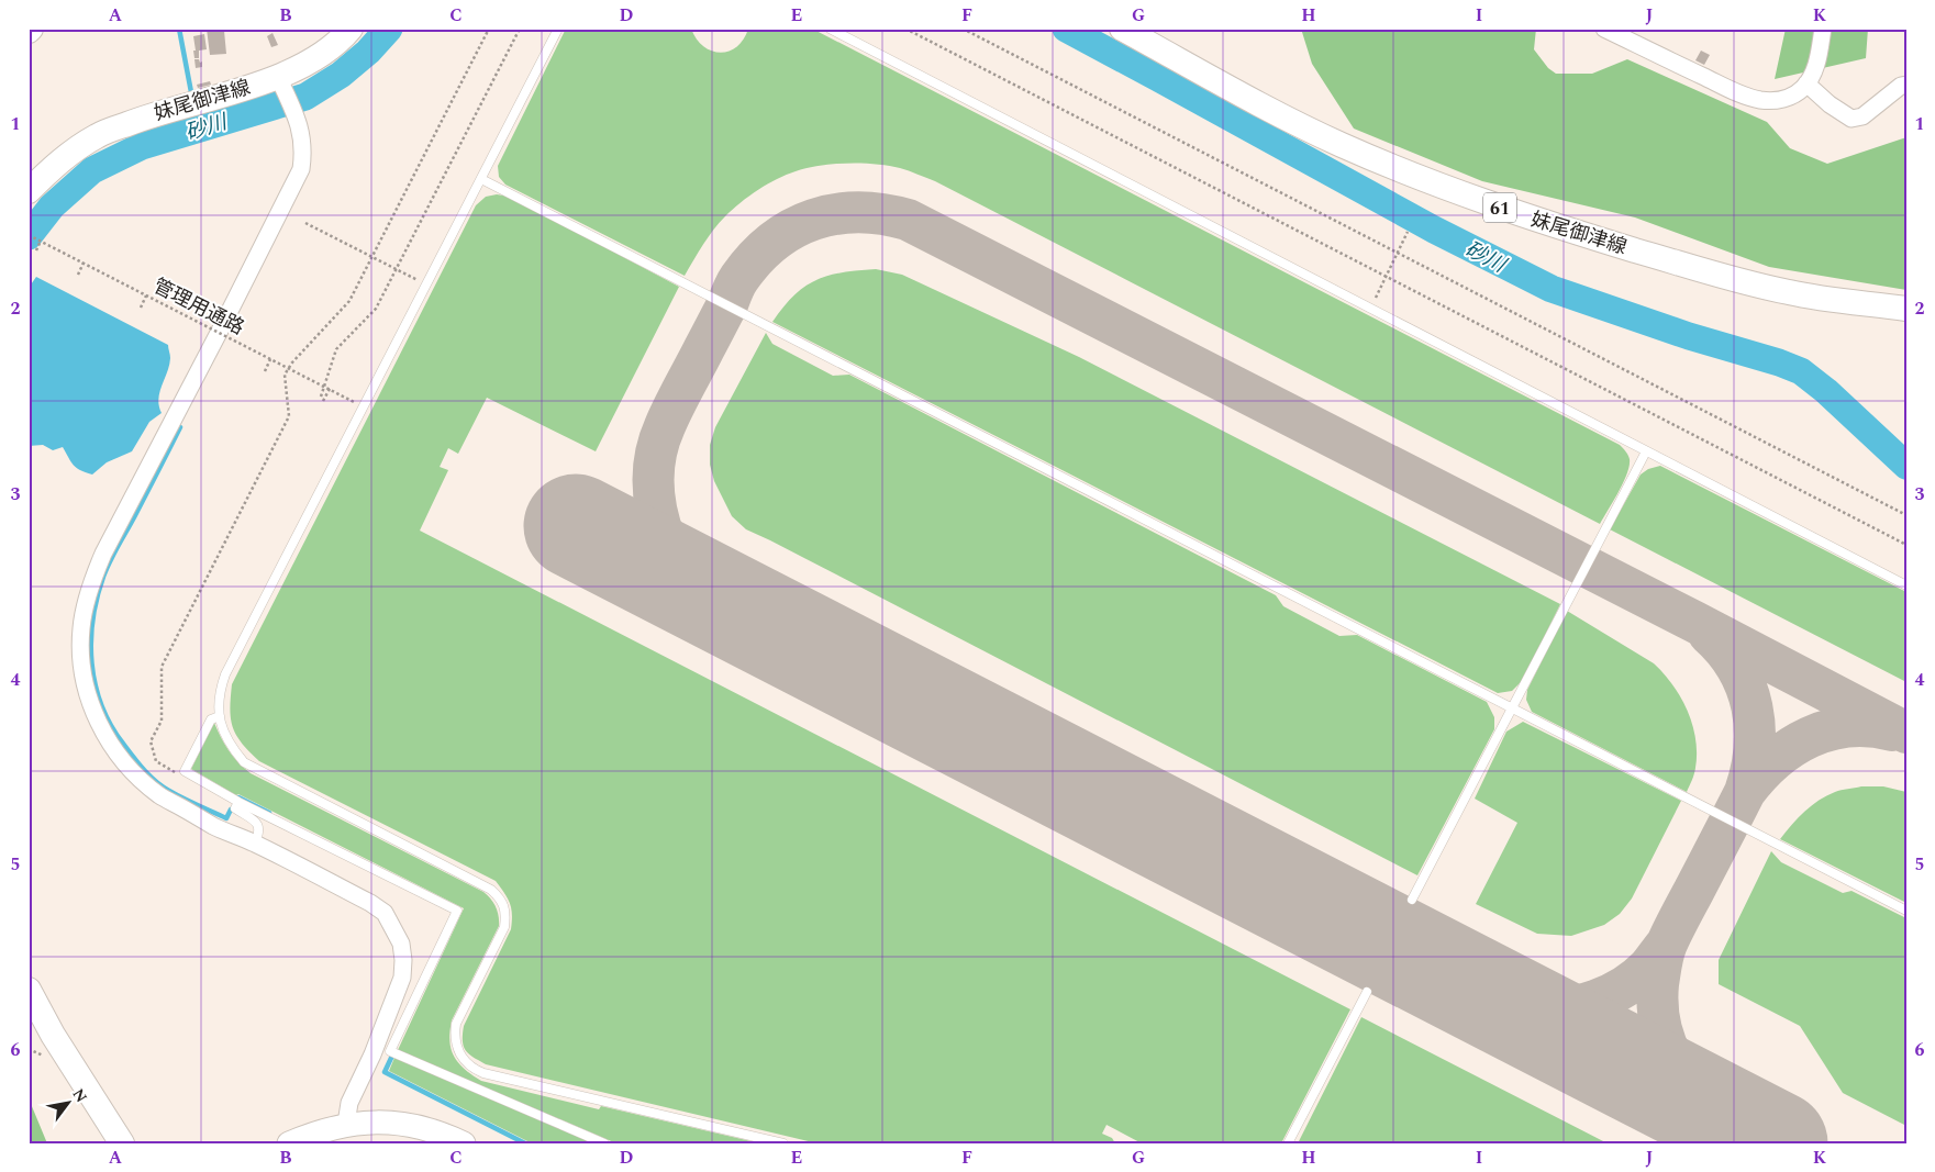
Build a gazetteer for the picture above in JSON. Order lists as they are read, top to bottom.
{
  "streets": {
    "main road": ["妹尾御津線", "61"],
    "path": ["管理用通路"]
  },
  "water": ["砂川"],
  "north": "top right",
  "grid": {
    "columns": [
      "A",
      "B",
      "C",
      "D",
      "E",
      "F",
      "G",
      "H",
      "I",
      "J",
      "K"
    ],
    "rows": [
      "1",
      "2",
      "3",
      "4",
      "5",
      "6"
    ]
  }
}
